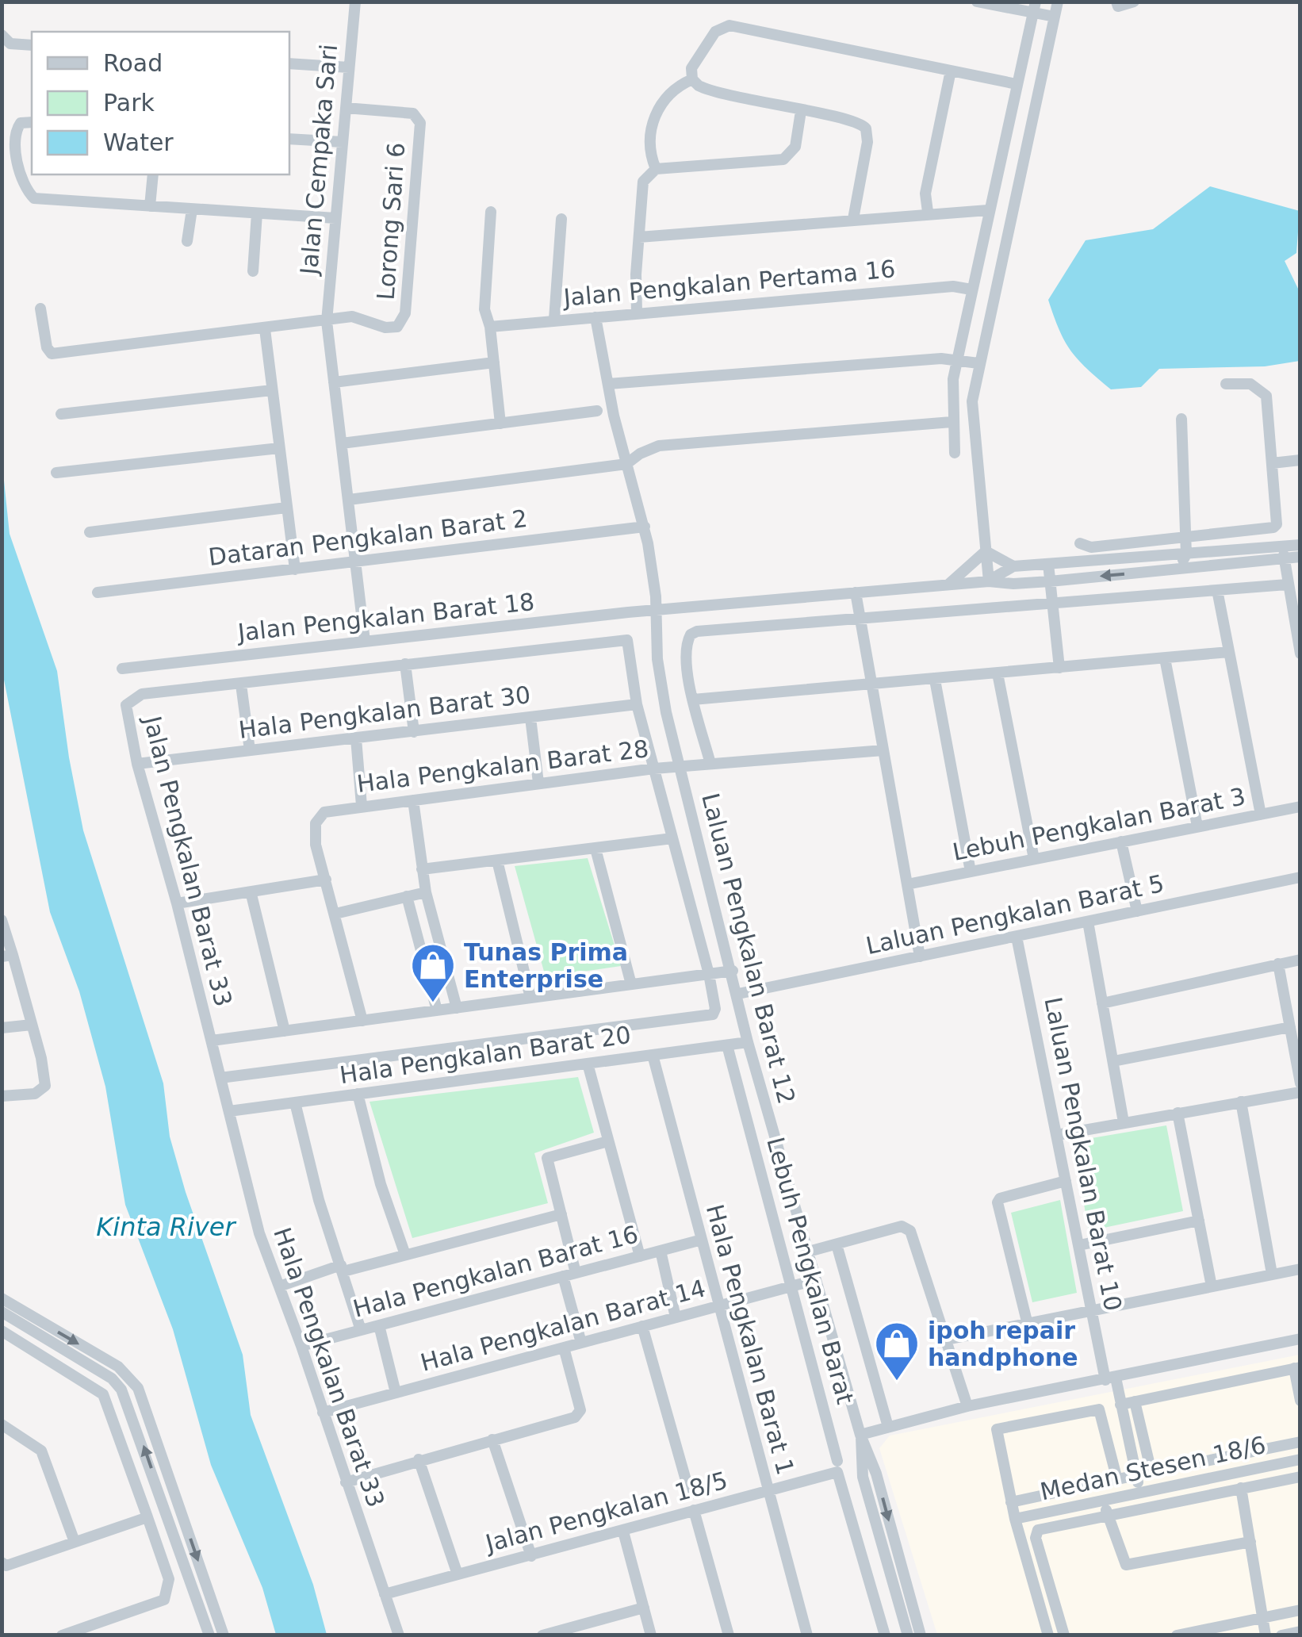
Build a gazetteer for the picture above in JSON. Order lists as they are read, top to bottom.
{
  "streets": {
    "street": [
      "Jalan Cempaka Sari",
      "Lorong Sari 6",
      "Jalan Pengkalan Pertama 16",
      "Dataran Pengkalan Barat 2",
      "Jalan Pengkalan Barat 18",
      "Hala Pengkalan Barat 30",
      "Hala Pengkalan Barat 28",
      "Lebuh Pengkalan Barat 3",
      "Jalan Pengkalan Barat 33",
      "Laluan Pengkalan Barat 5",
      "Laluan Pengkalan Barat 12",
      "Hala Pengkalan Barat 20",
      "Laluan Pengkalan Barat 10",
      "Lebuh Pengkalan Barat",
      "Hala Pengkalan Barat 16",
      "Hala Pengkalan Barat 14",
      "Hala Pengkalan Barat 1",
      "Hala Pengkalan Barat 33",
      "Medan Stesen 18/6",
      "Jalan Pengkalan 18/5"
    ]
  },
  "crossings": [
    ["Jalan Cempaka Sari", "Lorong Sari 6"],
    ["Jalan Cempaka Sari", "Dataran Pengkalan Barat 2"],
    ["Jalan Cempaka Sari", "Jalan Pengkalan Barat 18"],
    ["Jalan Pengkalan Pertama 16", "Laluan Pengkalan Barat 12"],
    ["Dataran Pengkalan Barat 2", "Laluan Pengkalan Barat 12"],
    ["Jalan Pengkalan Barat 18", "Laluan Pengkalan Barat 12"],
    ["Hala Pengkalan Barat 30", "Jalan Pengkalan Barat 33"],
    ["Hala Pengkalan Barat 28", "Laluan Pengkalan Barat 12"],
    ["Jalan Pengkalan Barat 33", "Hala Pengkalan Barat 20"],
    ["Jalan Pengkalan Barat 33", "Hala Pengkalan Barat 33"],
    ["Laluan Pengkalan Barat 5", "Laluan Pengkalan Barat 12"],
    ["Laluan Pengkalan Barat 5", "Laluan Pengkalan Barat 10"],
    ["Laluan Pengkalan Barat 12", "Hala Pengkalan Barat 20"],
    ["Laluan Pengkalan Barat 12", "Hala Pengkalan Barat 14"],
    ["Hala Pengkalan Barat 20", "Lebuh Pengkalan Barat"],
    ["Hala Pengkalan Barat 20", "Hala Pengkalan Barat 1"],
    ["Hala Pengkalan Barat 20", "Hala Pengkalan Barat 33"],
    ["Laluan Pengkalan Barat 10", "Medan Stesen 18/6"],
    ["Lebuh Pengkalan Barat", "Hala Pengkalan Barat 14"],
    ["Hala Pengkalan Barat 16", "Hala Pengkalan Barat 1"],
    ["Hala Pengkalan Barat 16", "Hala Pengkalan Barat 33"],
    ["Hala Pengkalan Barat 14", "Hala Pengkalan Barat 1"],
    ["Hala Pengkalan Barat 14", "Hala Pengkalan Barat 33"],
    ["Hala Pengkalan Barat 1", "Jalan Pengkalan 18/5"],
    ["Hala Pengkalan Barat 33", "Jalan Pengkalan 18/5"]
  ],
  "water": ["Kinta River"],
  "places": {
    "shop": ["Tunas Prima Enterprise", "ipoh repair handphone"]
  },
  "legend": ["Road", "Park", "Water"]
}
